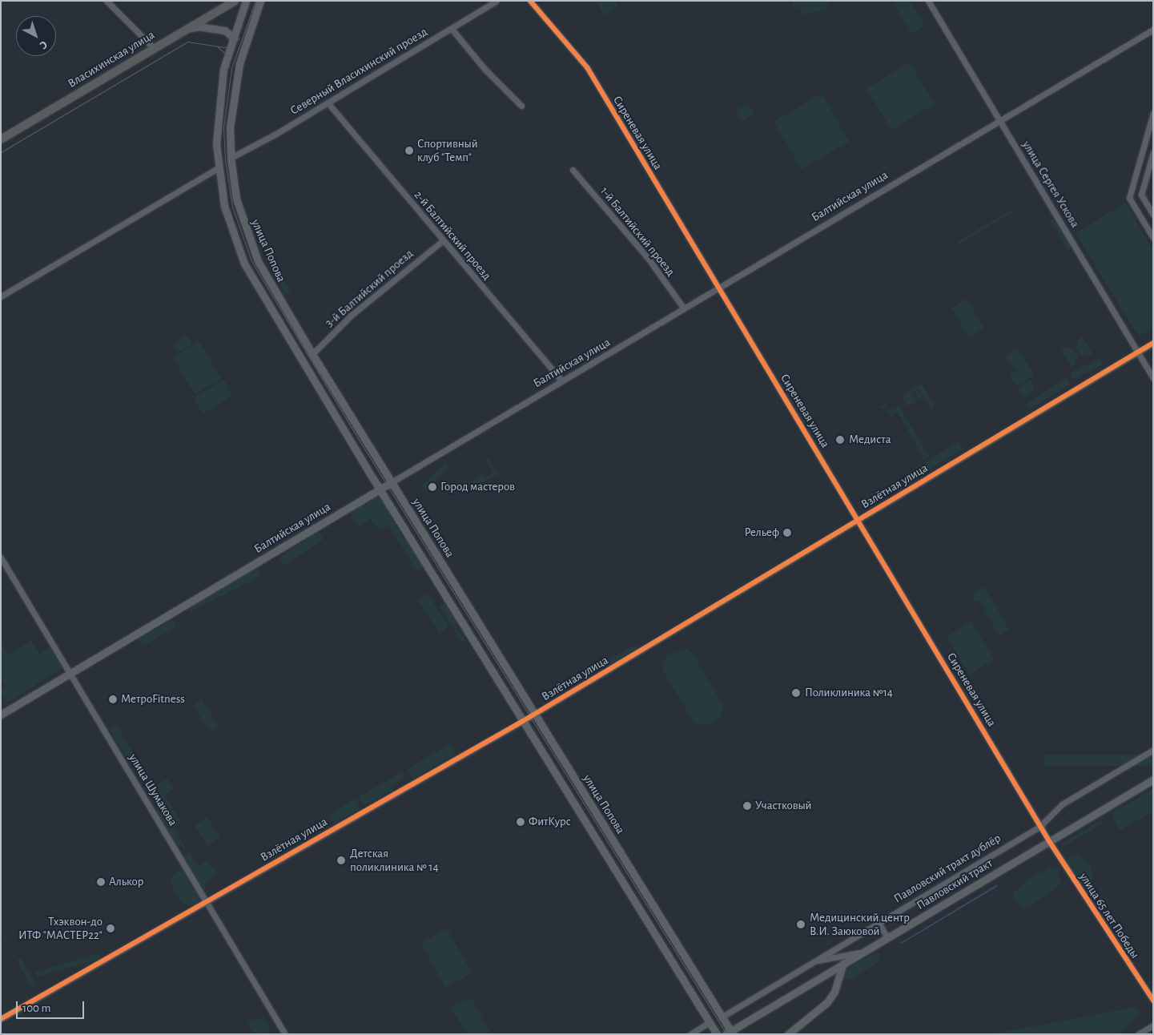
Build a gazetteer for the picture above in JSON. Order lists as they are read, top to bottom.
{
  "streets": {
    "highway": ["Власихинская улица"],
    "main road": ["Балтийская улица", "улица Попова", "Павловский тракт"],
    "street": [
      "Северный Власихинский проезд",
      "Сиреневая улица",
      "улица Сергея Ускова",
      "1-й Балтийский проезд",
      "2-й Балтийский проезд",
      "3-й Балтийский проезд",
      "Взлётная улица",
      "улица Шумакова",
      "Павловский тракт дублёр",
      "улица 65 лет Победы"
    ]
  },
  "crossings": [
    ["Северный Власихинский проезд", "2-й Балтийский проезд"],
    ["Северный Власихинский проезд", "улица Попова"],
    ["Сиреневая улица", "Балтийская улица"],
    ["Сиреневая улица", "Взлётная улица"],
    ["Сиреневая улица", "Павловский тракт дублёр"],
    ["Сиреневая улица", "Павловский тракт"],
    ["Сиреневая улица", "улица 65 лет Победы"],
    ["улица Сергея Ускова", "Балтийская улица"],
    ["улица Сергея Ускова", "Взлётная улица"],
    ["Балтийская улица", "1-й Балтийский проезд"],
    ["Балтийская улица", "2-й Балтийский проезд"],
    ["Балтийская улица", "улица Попова"],
    ["Балтийская улица", "улица Шумакова"],
    ["2-й Балтийский проезд", "3-й Балтийский проезд"],
    ["улица Попова", "3-й Балтийский проезд"],
    ["улица Попова", "Взлётная улица"],
    ["улица Попова", "Павловский тракт дублёр"],
    ["улица Попова", "Павловский тракт"],
    ["Взлётная улица", "улица Шумакова"],
    ["Павловский тракт", "улица 65 лет Победы"]
  ],
  "places": [
    "Спортивный клуб \"Темп\"",
    "Медиста",
    "Город мастеров",
    "Рельеф",
    "Поликлиника №14",
    "МетроFitness",
    "Участковый",
    "ФитКурс",
    "Детская поликлиника № 14",
    "Алькор",
    "Медицинский центр В.И. Заюковой",
    "Тхэквон-до ИТФ \"МАСТЕР22\""
  ],
  "scale_bar": "100 m",
  "north": "bottom right"
}
